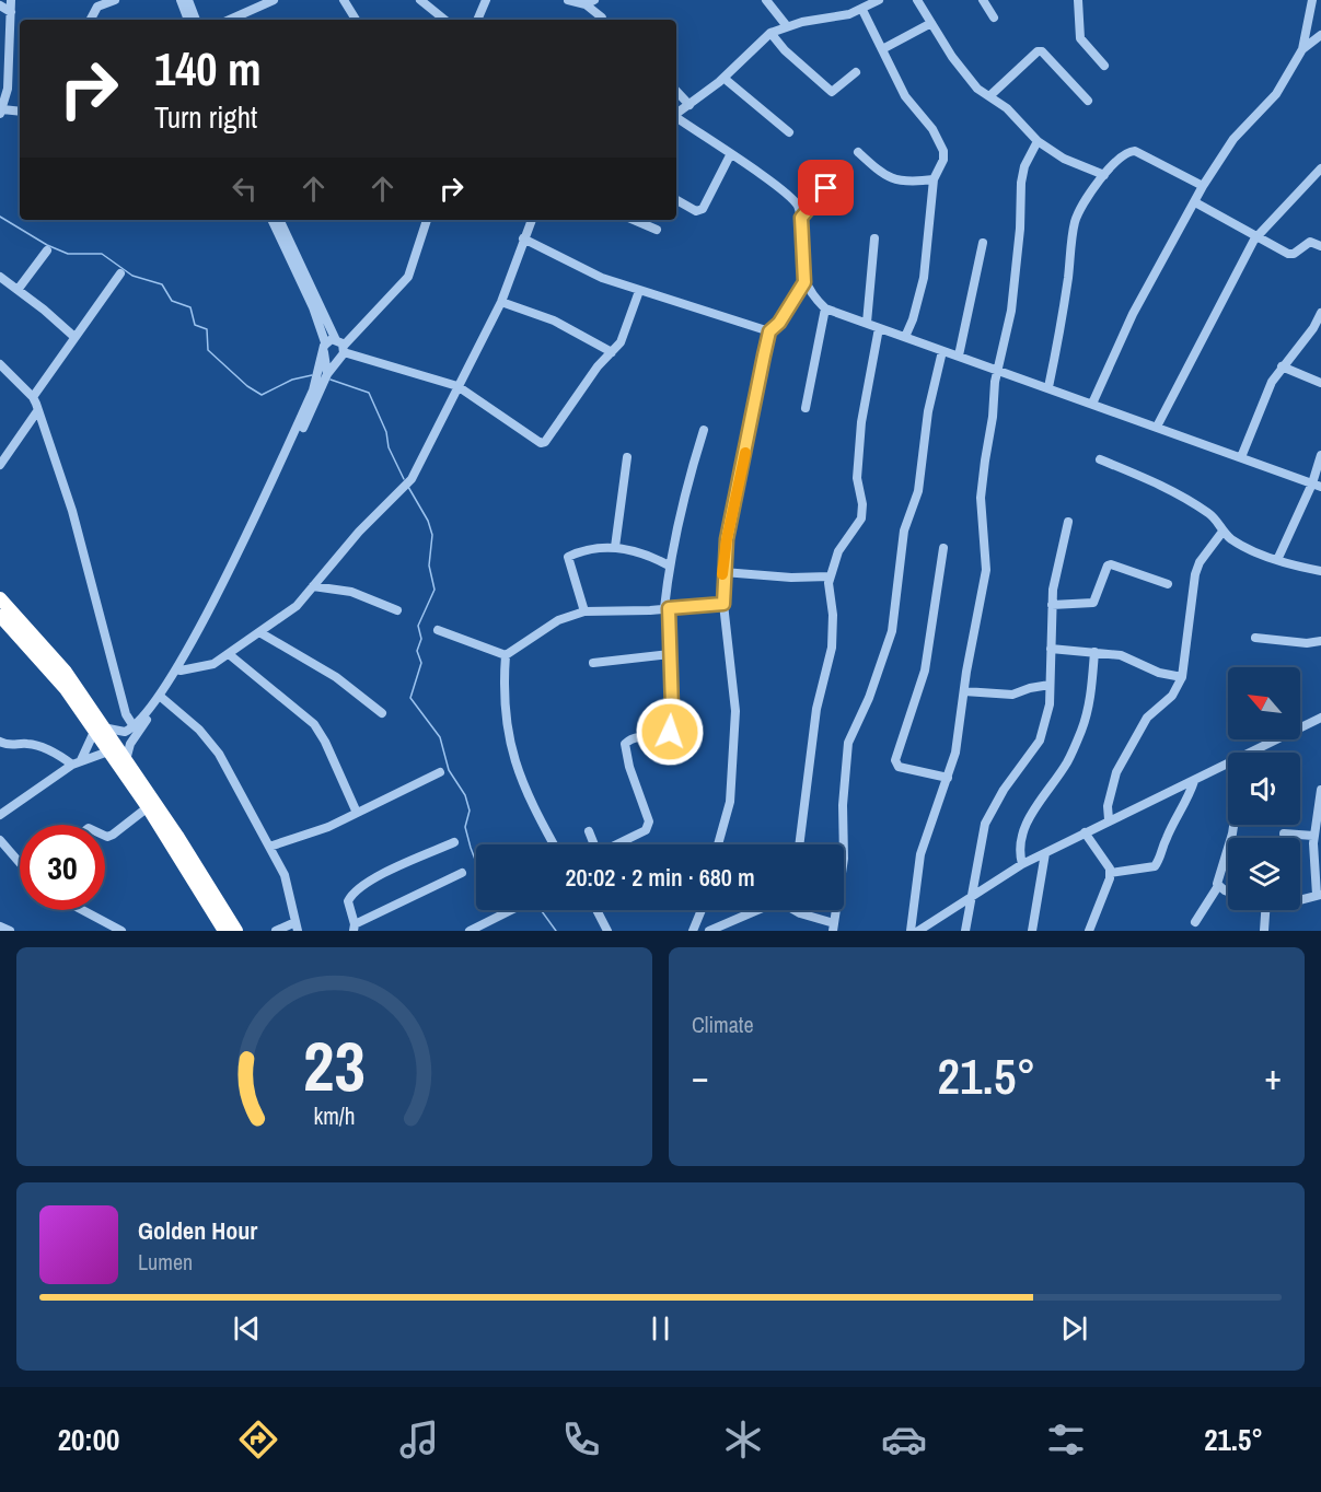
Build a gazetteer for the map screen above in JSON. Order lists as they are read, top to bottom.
{
  "north": "top left",
  "page": {
    "turn": ["140 m", "Turn right"],
    "limit": "30",
    "trip": "20:02 · 2 min · 680 m",
    "tile": "Climate",
    "heat": ["−", "21.5°", "+"],
    "song": ["Golden Hour", "Lumen"],
    "tabs": ["20:00", "21.5°"],
    "gauge": ["23", "km/h"]
  }
}
